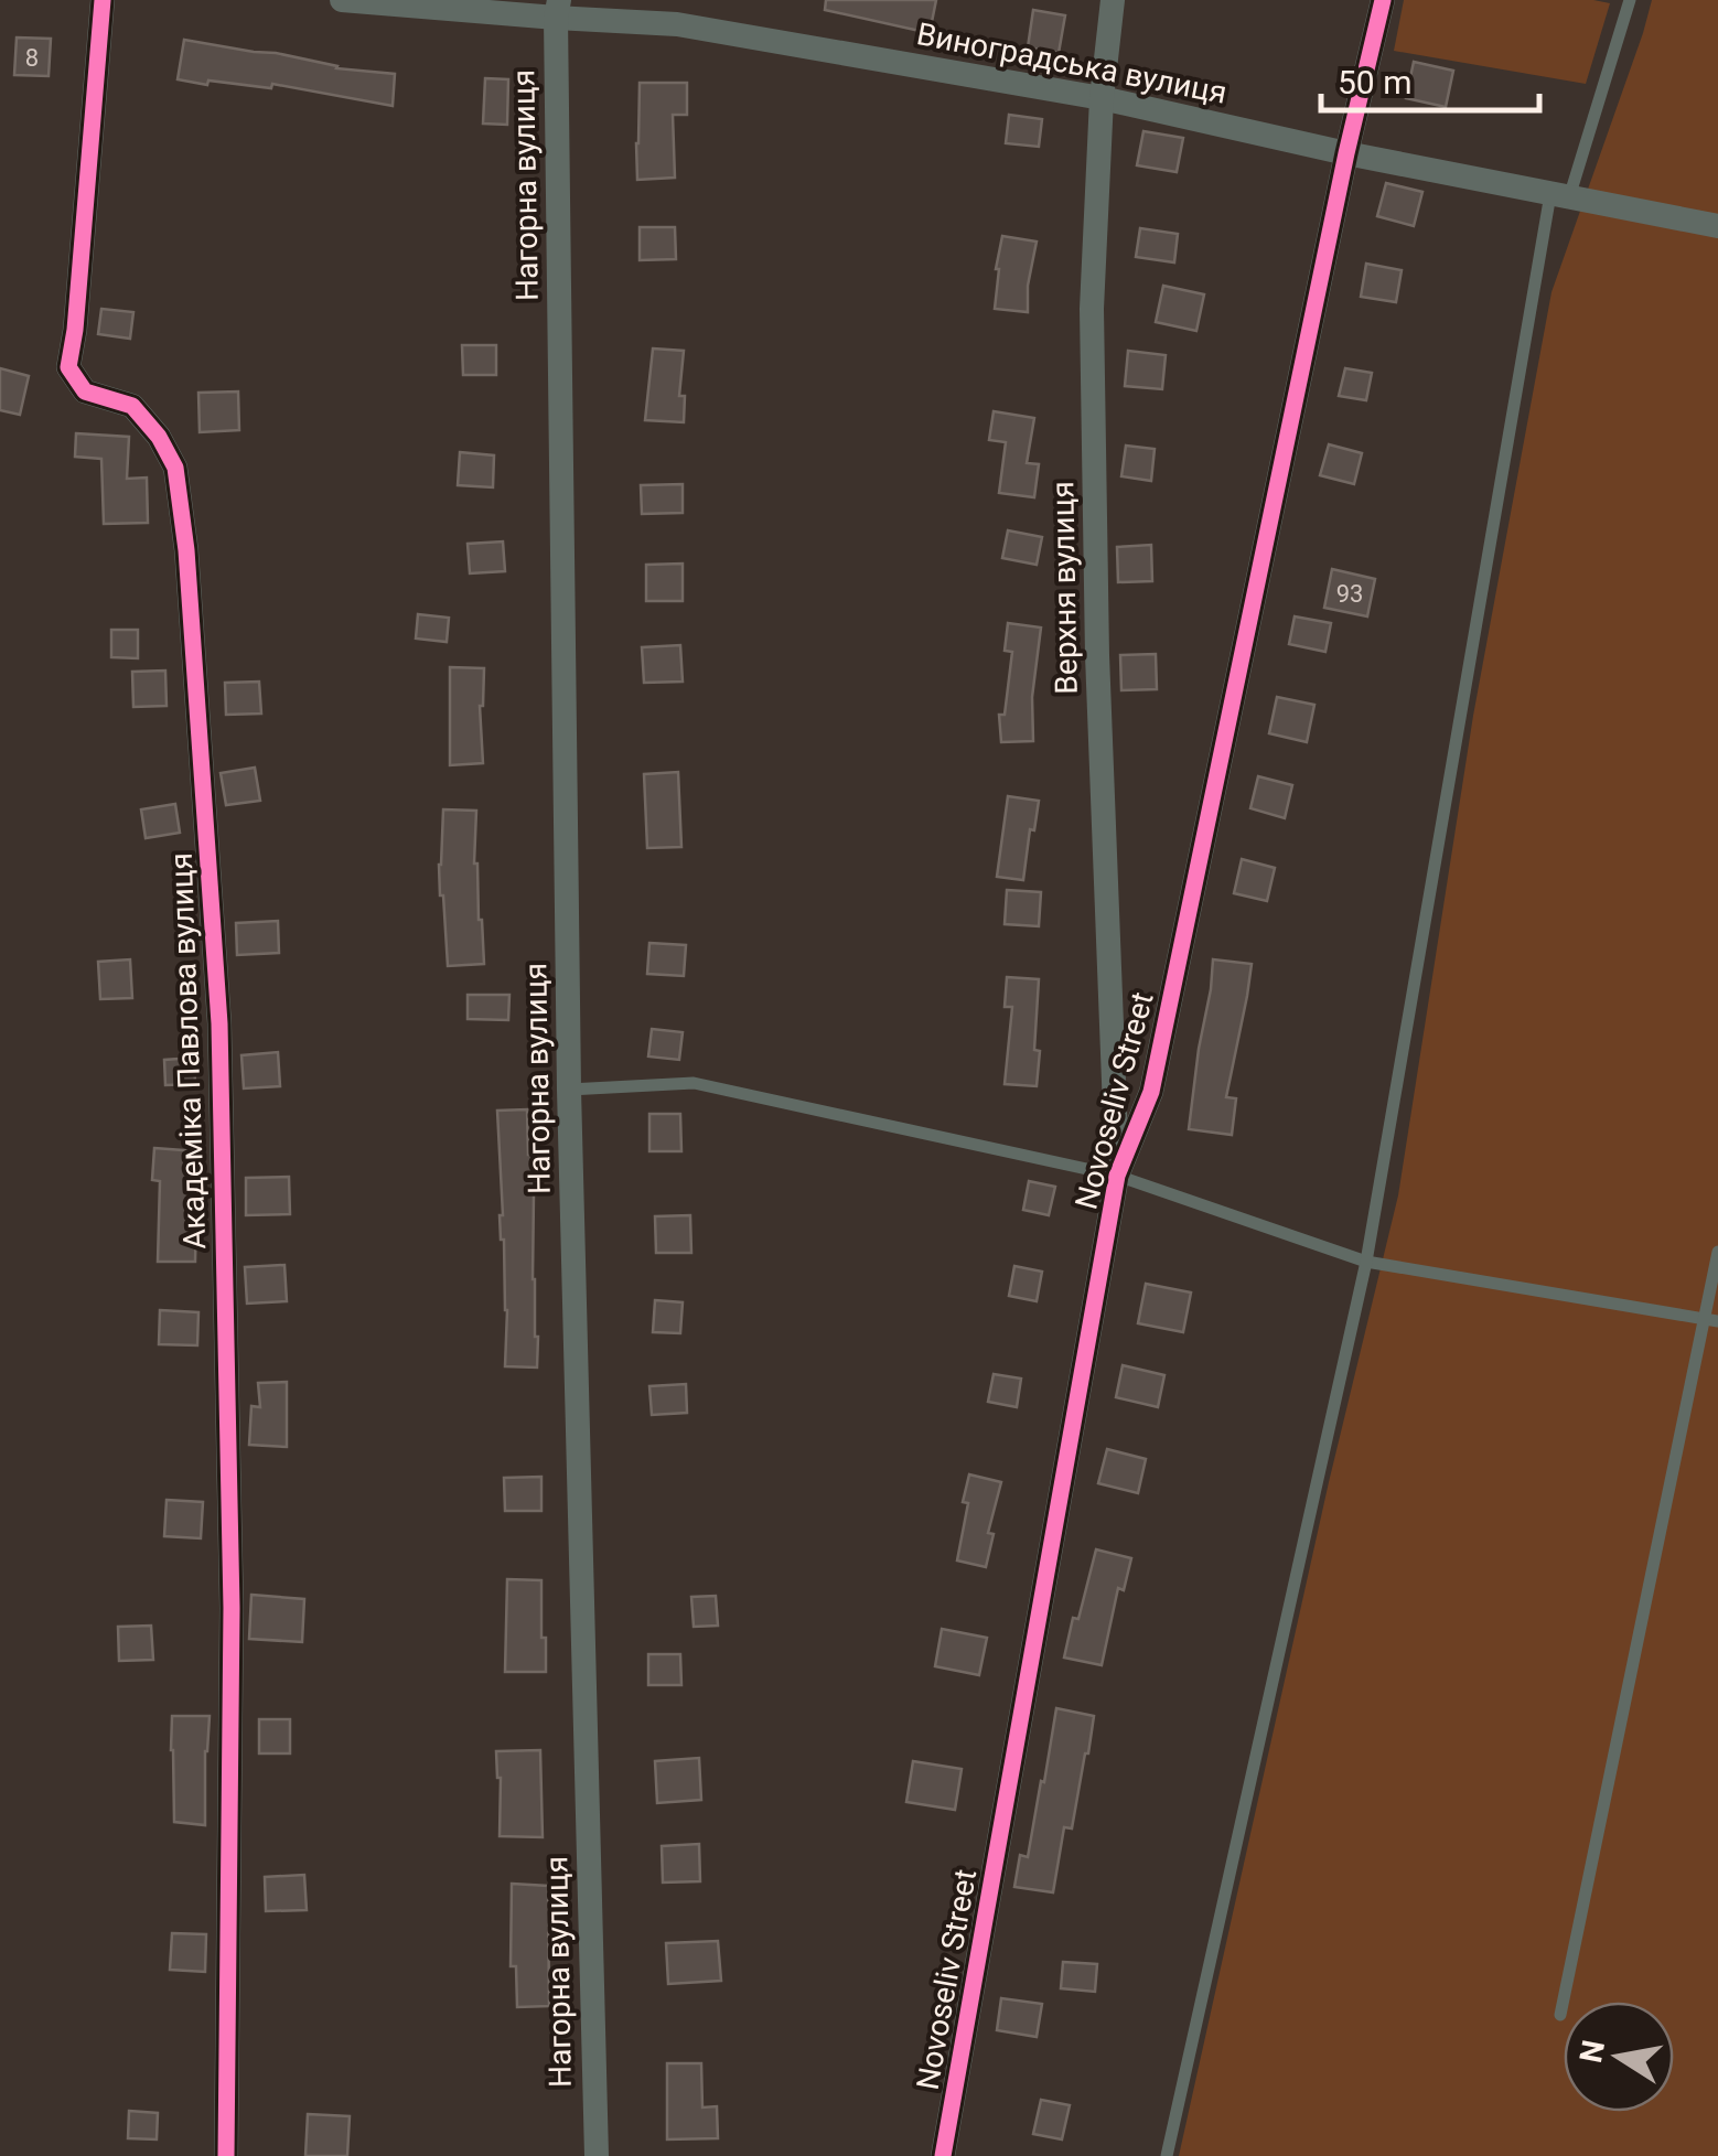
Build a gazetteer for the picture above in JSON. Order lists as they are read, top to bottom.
{
  "streets": {
    "street": [
      "Виноградська вулиця",
      "Нагорна вулиця",
      "Верхня вулиця",
      "Академіка Павлова вулиця",
      "Novoseliv Street"
    ]
  },
  "crossings": [
    ["Виноградська вулиця", "Нагорна вулиця"],
    ["Виноградська вулиця", "Верхня вулиця"],
    ["Виноградська вулиця", "Novoseliv Street"],
    ["Верхня вулиця", "Novoseliv Street"]
  ],
  "house_numbers": ["8", "93"],
  "scale_bar": "50 m",
  "north": "left"
}
